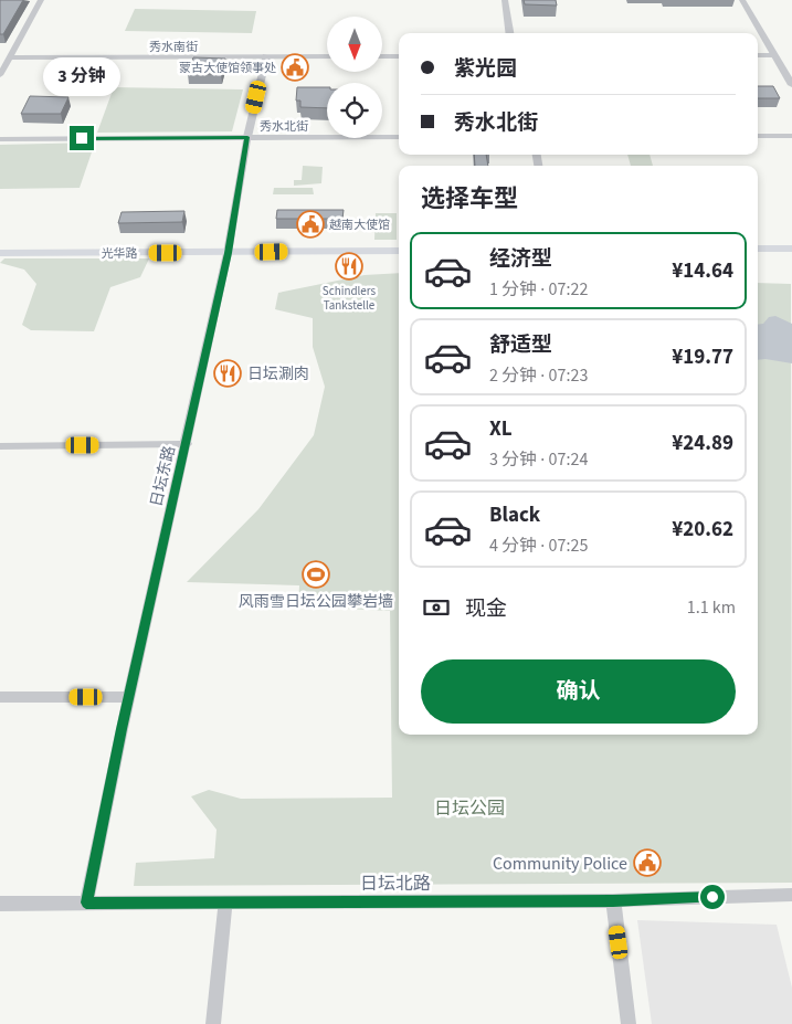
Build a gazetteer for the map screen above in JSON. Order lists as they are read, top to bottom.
{
  "streets": {
    "main road": ["光华路"],
    "street": [
      "秀水南街",
      "秀水北街",
      "日坛东路",
      "日坛北路"
    ]
  },
  "crossings": [
    ["秀水南街", "日坛东路"],
    ["秀水北街", "日坛东路"],
    ["光华路", "日坛东路"],
    ["日坛东路", "日坛北路"]
  ],
  "parks": ["日坛公园"],
  "places": {
    "public building": ["蒙古大使馆领事处", "越南大使馆", "Community Police"],
    "restaurant": ["Schindlers Tankstelle", "日坛涮肉"],
    "sports": ["风雨雪日坛公园攀岩墙"]
  },
  "north": "bottom",
  "page": {
    "banner": ["紫光园", "秀水北街"],
    "bubble": "3 分钟",
    "heading": "选择车型",
    "list": [
      {
        "name": "经济型",
        "note": "1 分钟 · 07:22",
        "value": "¥14.64"
      },
      {
        "name": "舒适型",
        "note": "2 分钟 · 07:23",
        "value": "¥19.77"
      },
      {
        "name": "XL",
        "note": "3 分钟 · 07:24",
        "value": "¥24.89"
      },
      {
        "name": "Black",
        "note": "4 分钟 · 07:25",
        "value": "¥20.62"
      }
    ],
    "pay": ["现金", "1.1 km"],
    "buttons": "确认"
  }
}
